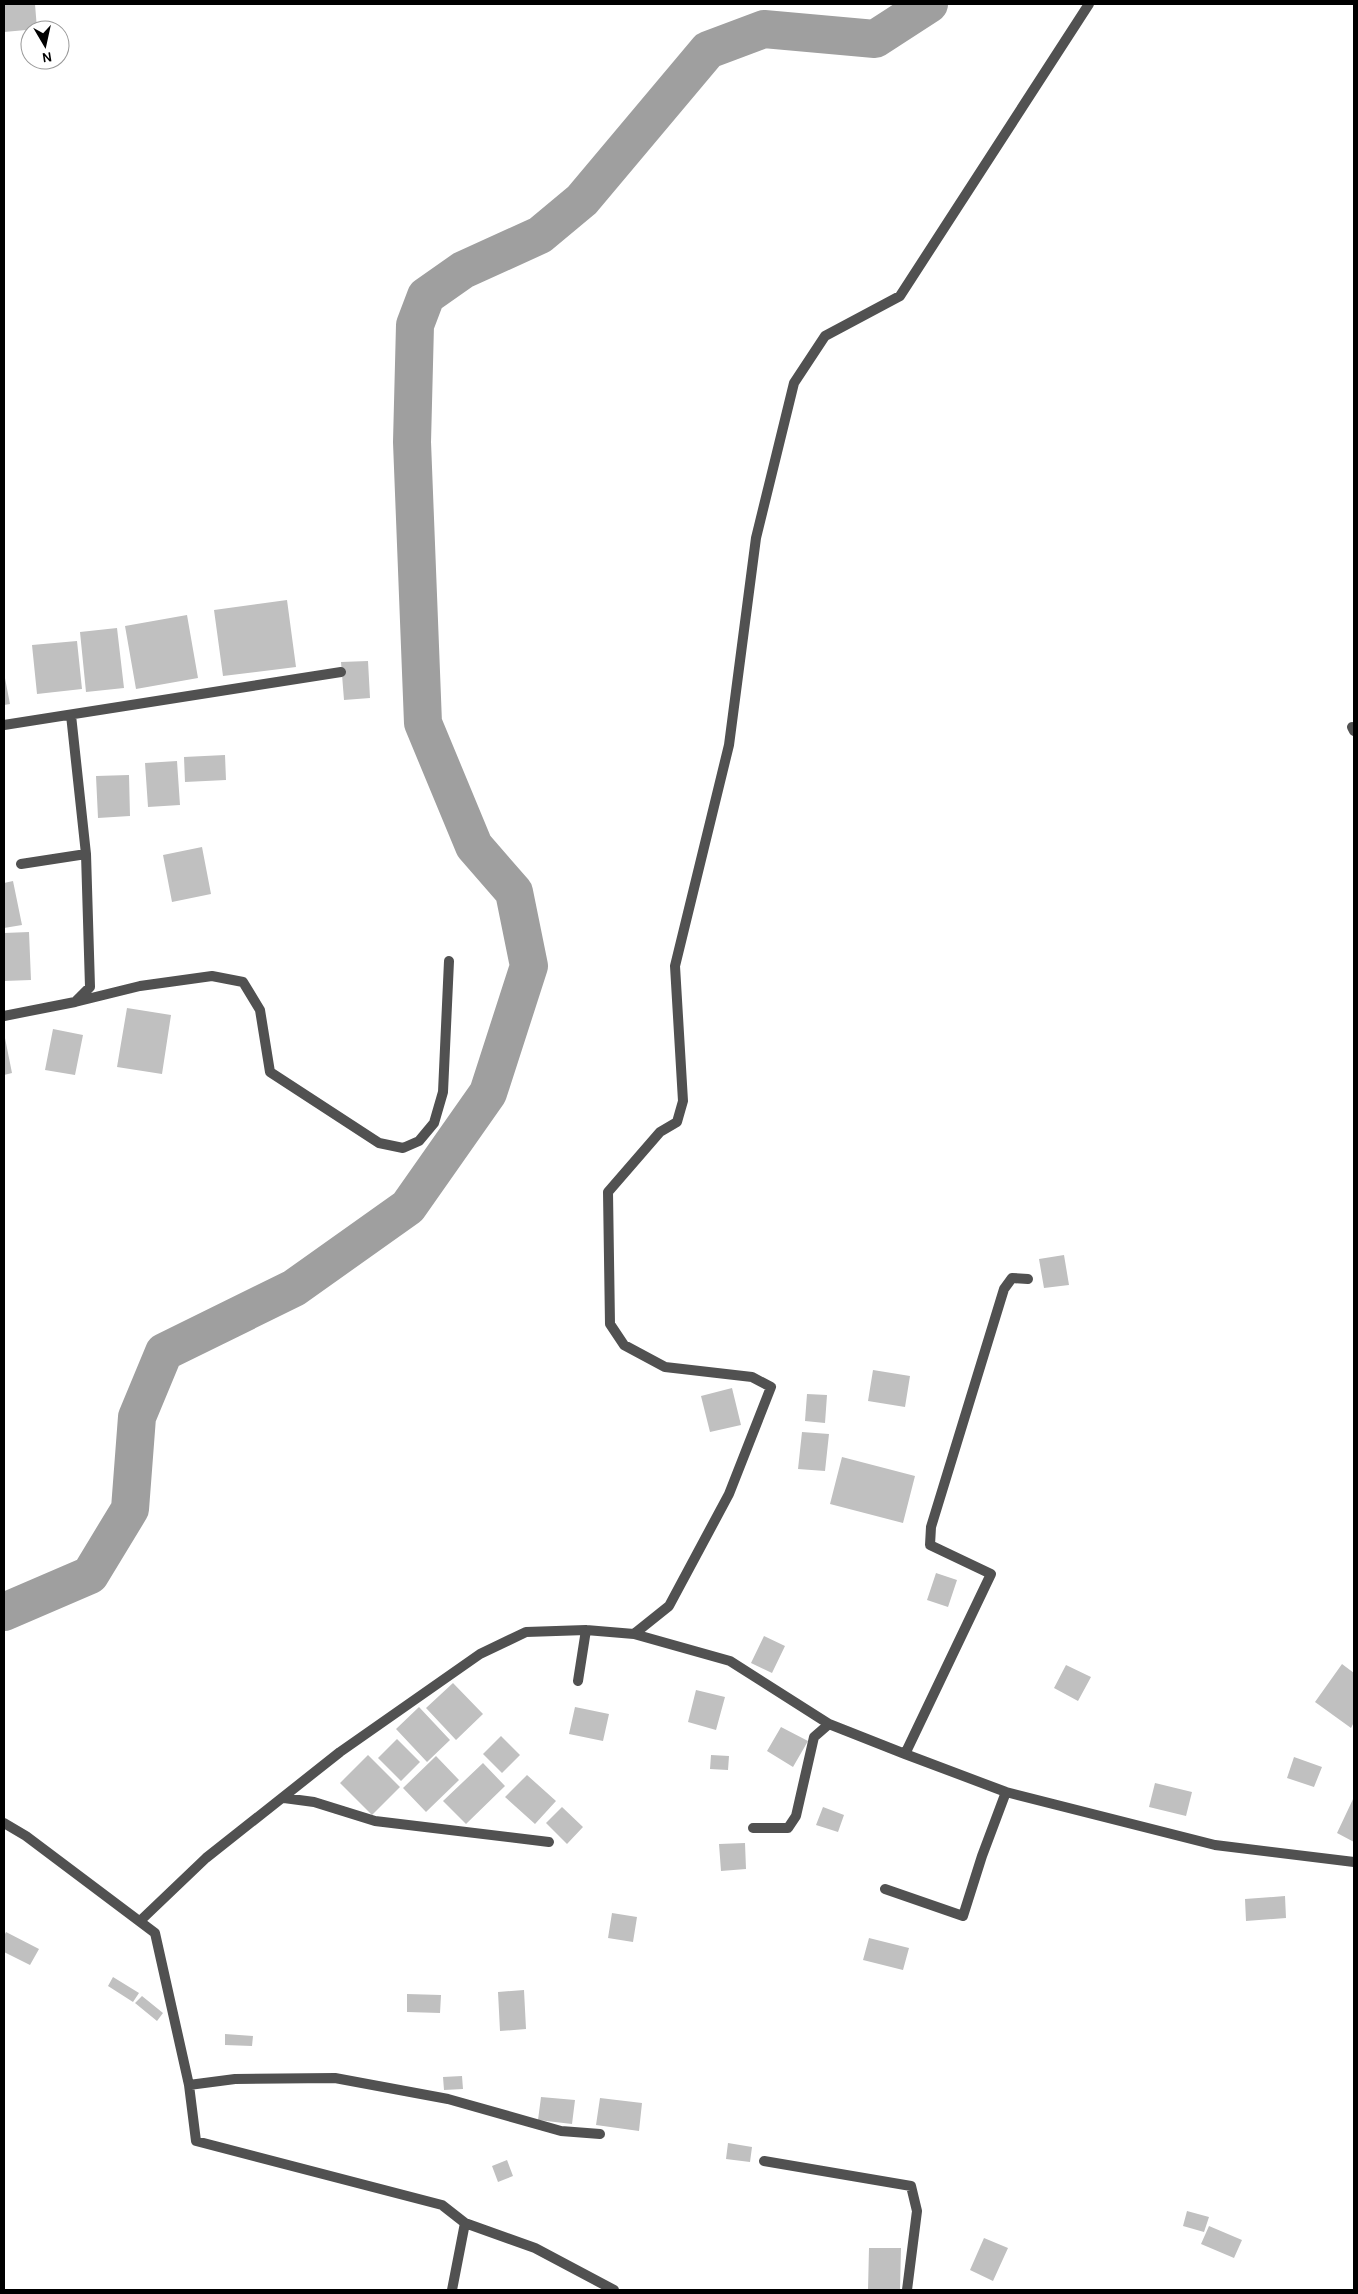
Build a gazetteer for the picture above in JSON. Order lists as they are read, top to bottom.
{
  "north": "bottom"
}
